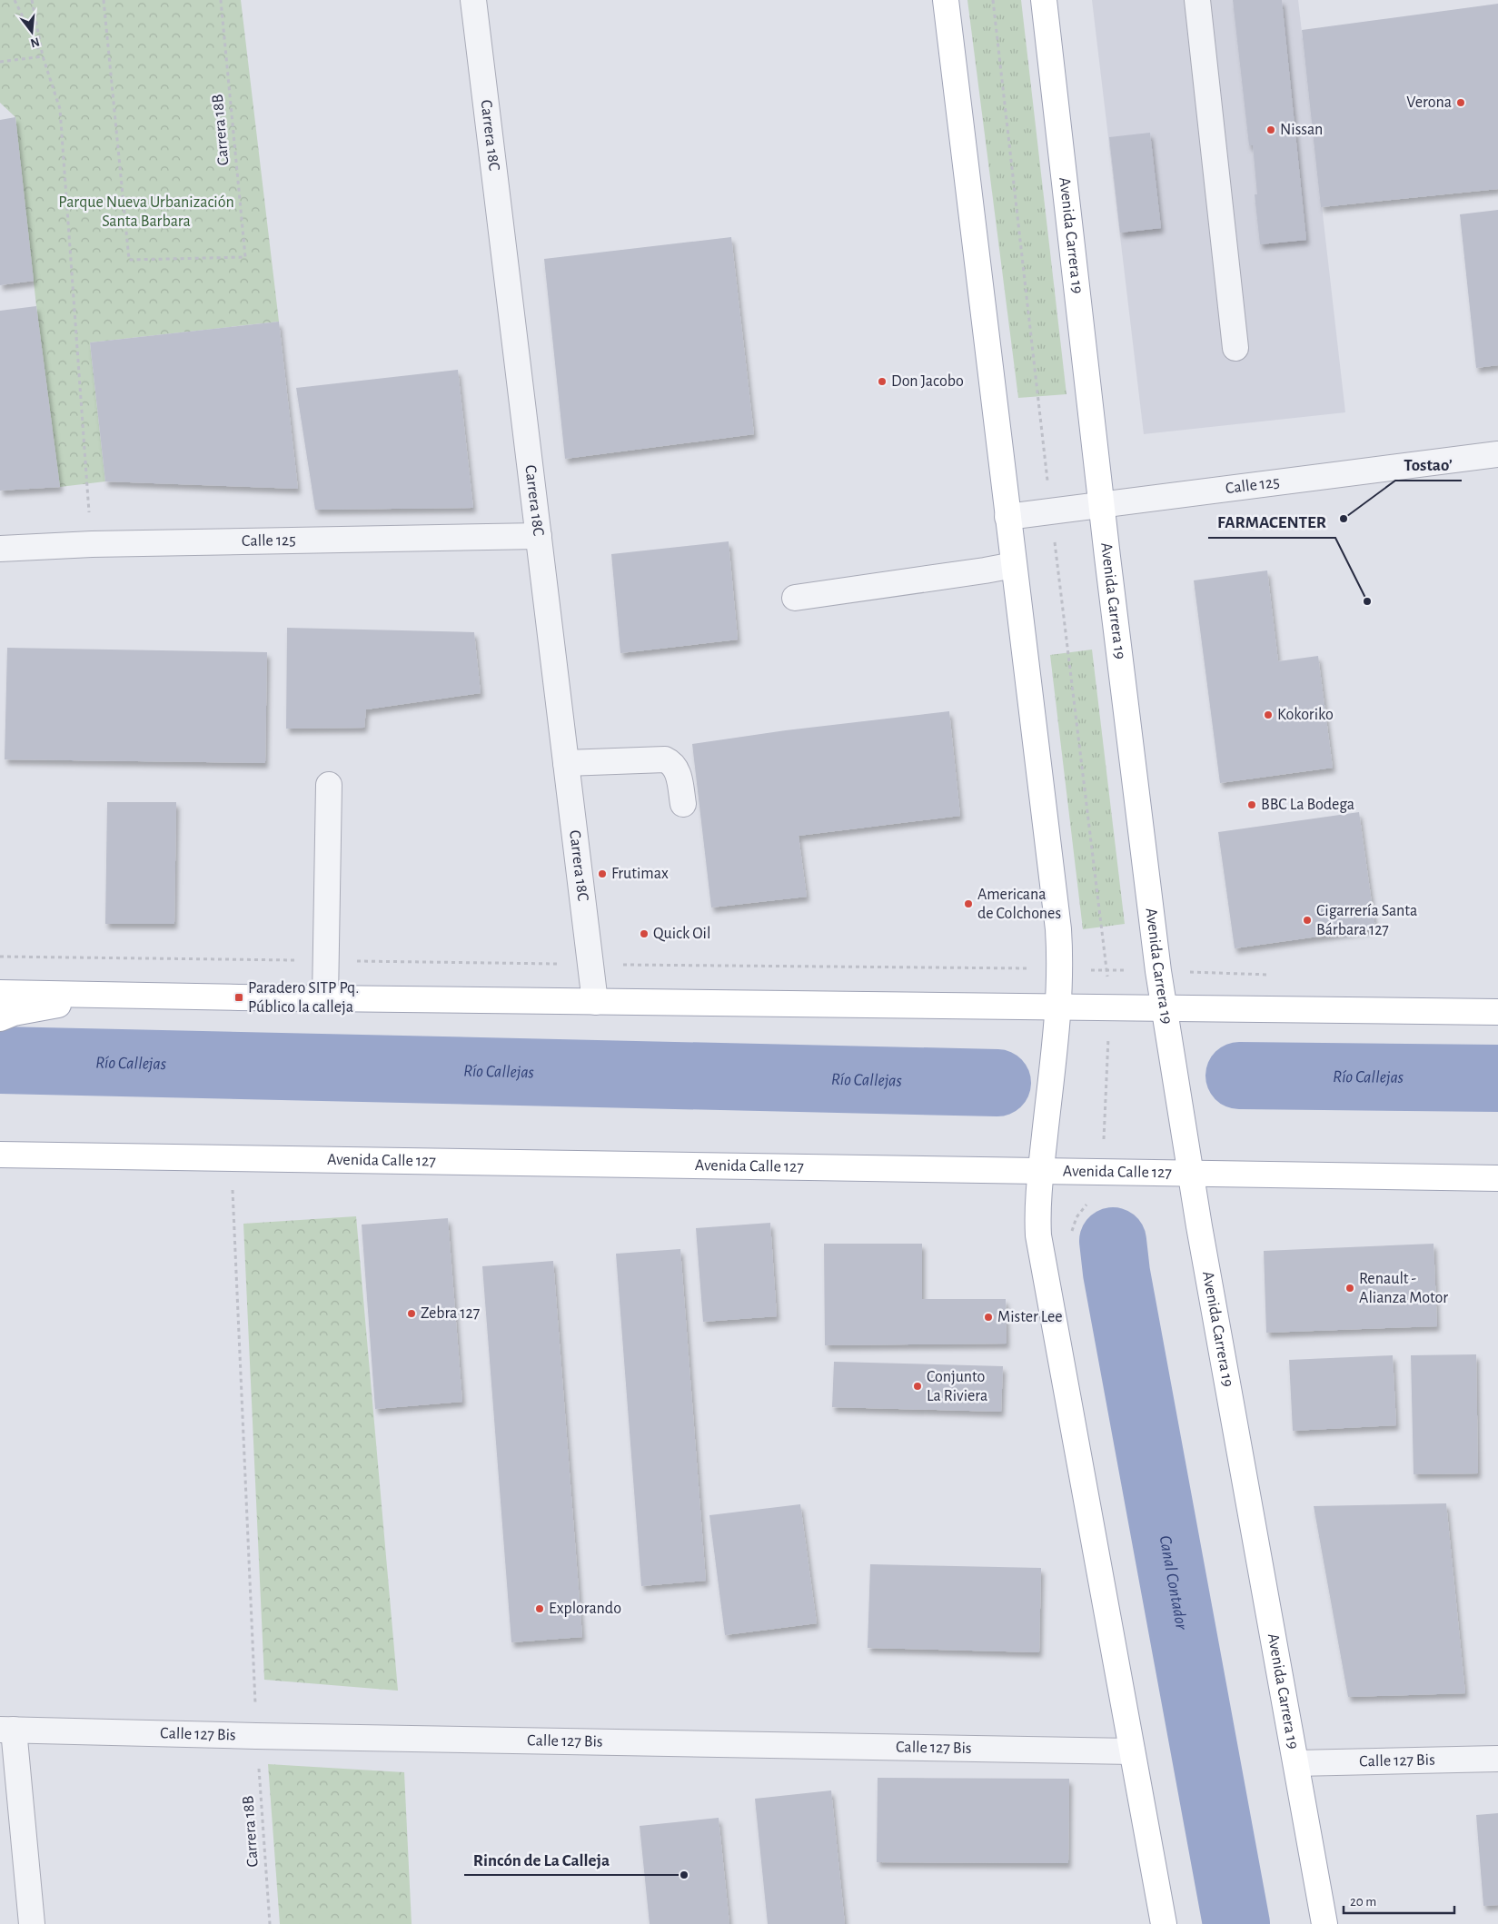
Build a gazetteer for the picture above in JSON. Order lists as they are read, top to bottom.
{
  "streets": {
    "main road": ["Avenida Carrera 19", "Avenida Calle 127"],
    "street": ["Carrera 18C", "Calle 125", "Calle 127 Bis"],
    "path": ["Carrera 18B"]
  },
  "crossings": [
    ["Carrera 18B", "Avenida Calle 127"],
    ["Carrera 18B", "Calle 127 Bis"],
    ["Carrera 18C", "Calle 125"],
    ["Avenida Carrera 19", "Calle 125"],
    ["Avenida Carrera 19", "Avenida Calle 127"],
    ["Avenida Carrera 19", "Calle 127 Bis"]
  ],
  "water": ["Río Callejas", "Canal Contador"],
  "parks": ["Parque Nueva Urbanización Santa Barbara"],
  "places": {
    "other": [
      "Verona",
      "Nissan",
      "Don Jacobo",
      "Tostao’",
      "FARMACENTER",
      "Kokoriko",
      "BBC La Bodega",
      "Frutimax",
      "Americana de Colchones",
      "Cigarrería Santa Bárbara 127",
      "Quick Oil",
      "Renault - Alianza Motor",
      "Zebra 127",
      "Mister Lee",
      "Conjunto La Riviera",
      "Explorando",
      "Rincón de La Calleja"
    ],
    "transit": ["Paradero SITP Pq. Público la calleja"]
  },
  "scale_bar": "20 m",
  "north": "bottom"
}
